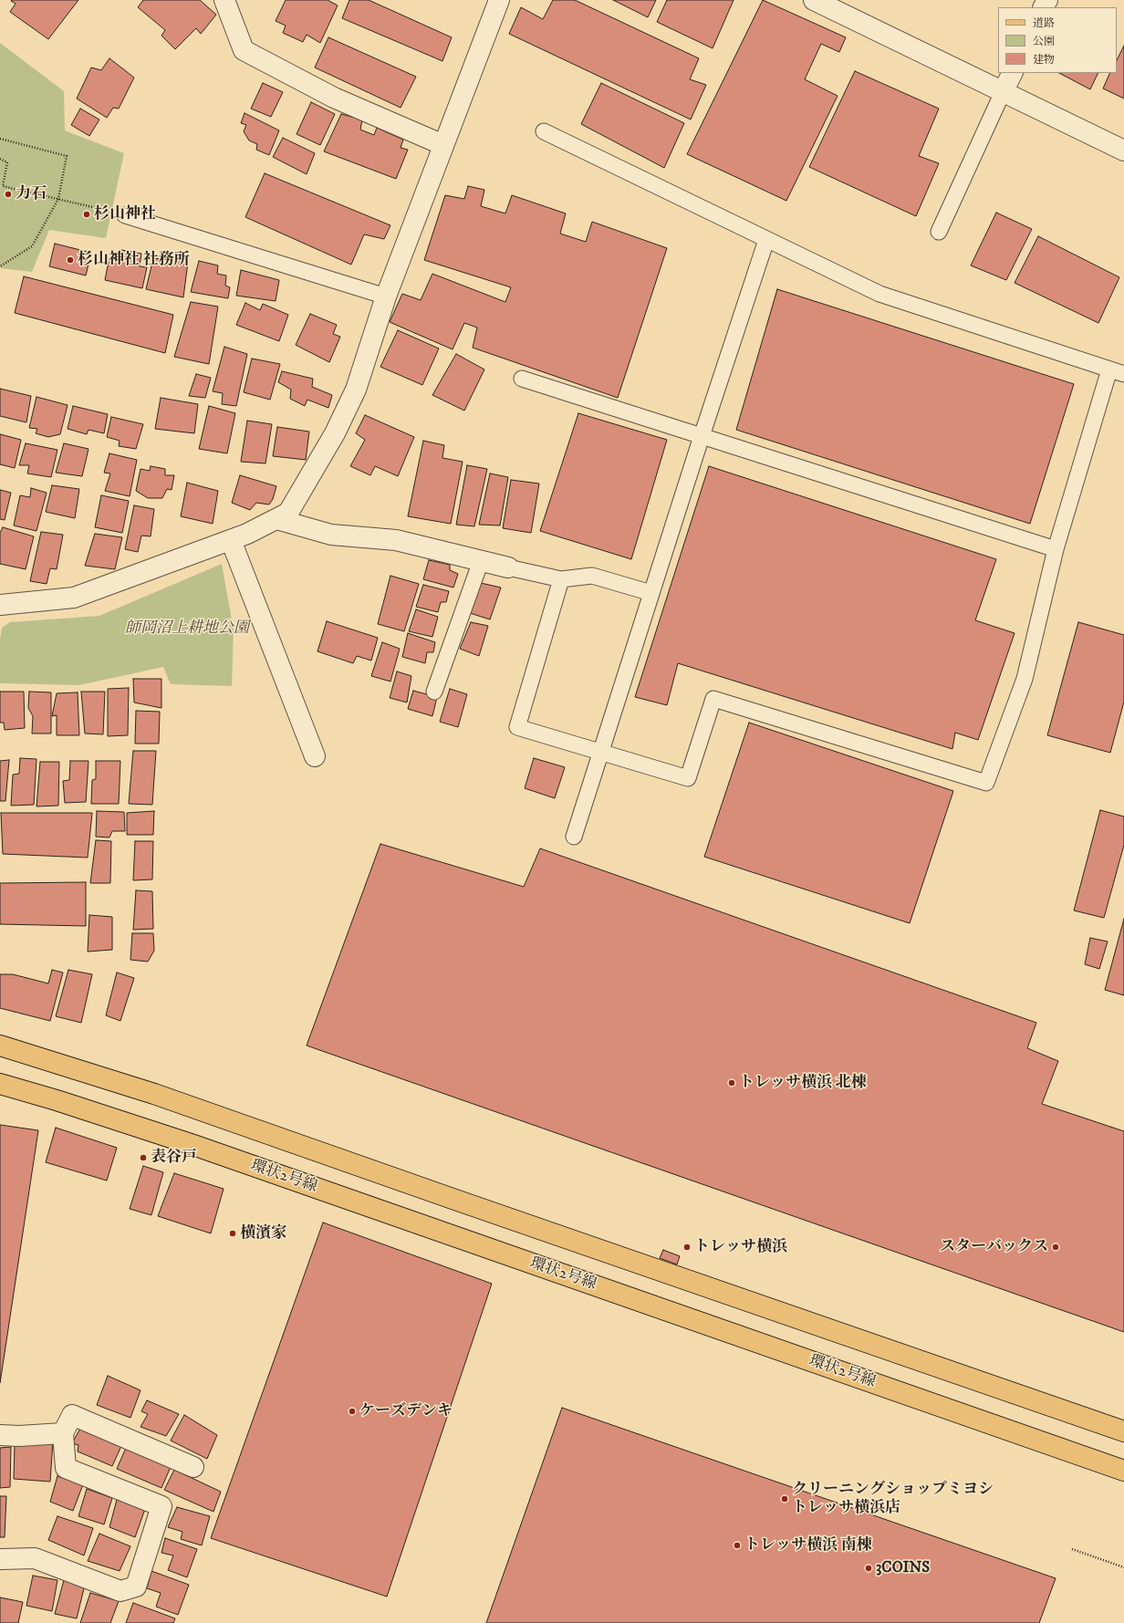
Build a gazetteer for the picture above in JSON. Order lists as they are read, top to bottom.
{
  "streets": {
    "main road": ["環状2号線"]
  },
  "parks": ["師岡沼上耕地公園"],
  "places": [
    "力石",
    "杉山神社",
    "杉山神社 社務所",
    "トレッサ横浜 北棟",
    "表谷戸",
    "横濱家",
    "トレッサ横浜",
    "スターバックス",
    "ケーズデンキ",
    "クリーニングショップミヨシ トレッサ横浜店",
    "トレッサ横浜 南棟",
    "3COINS"
  ],
  "legend": ["道路", "公園", "建物"]
}
